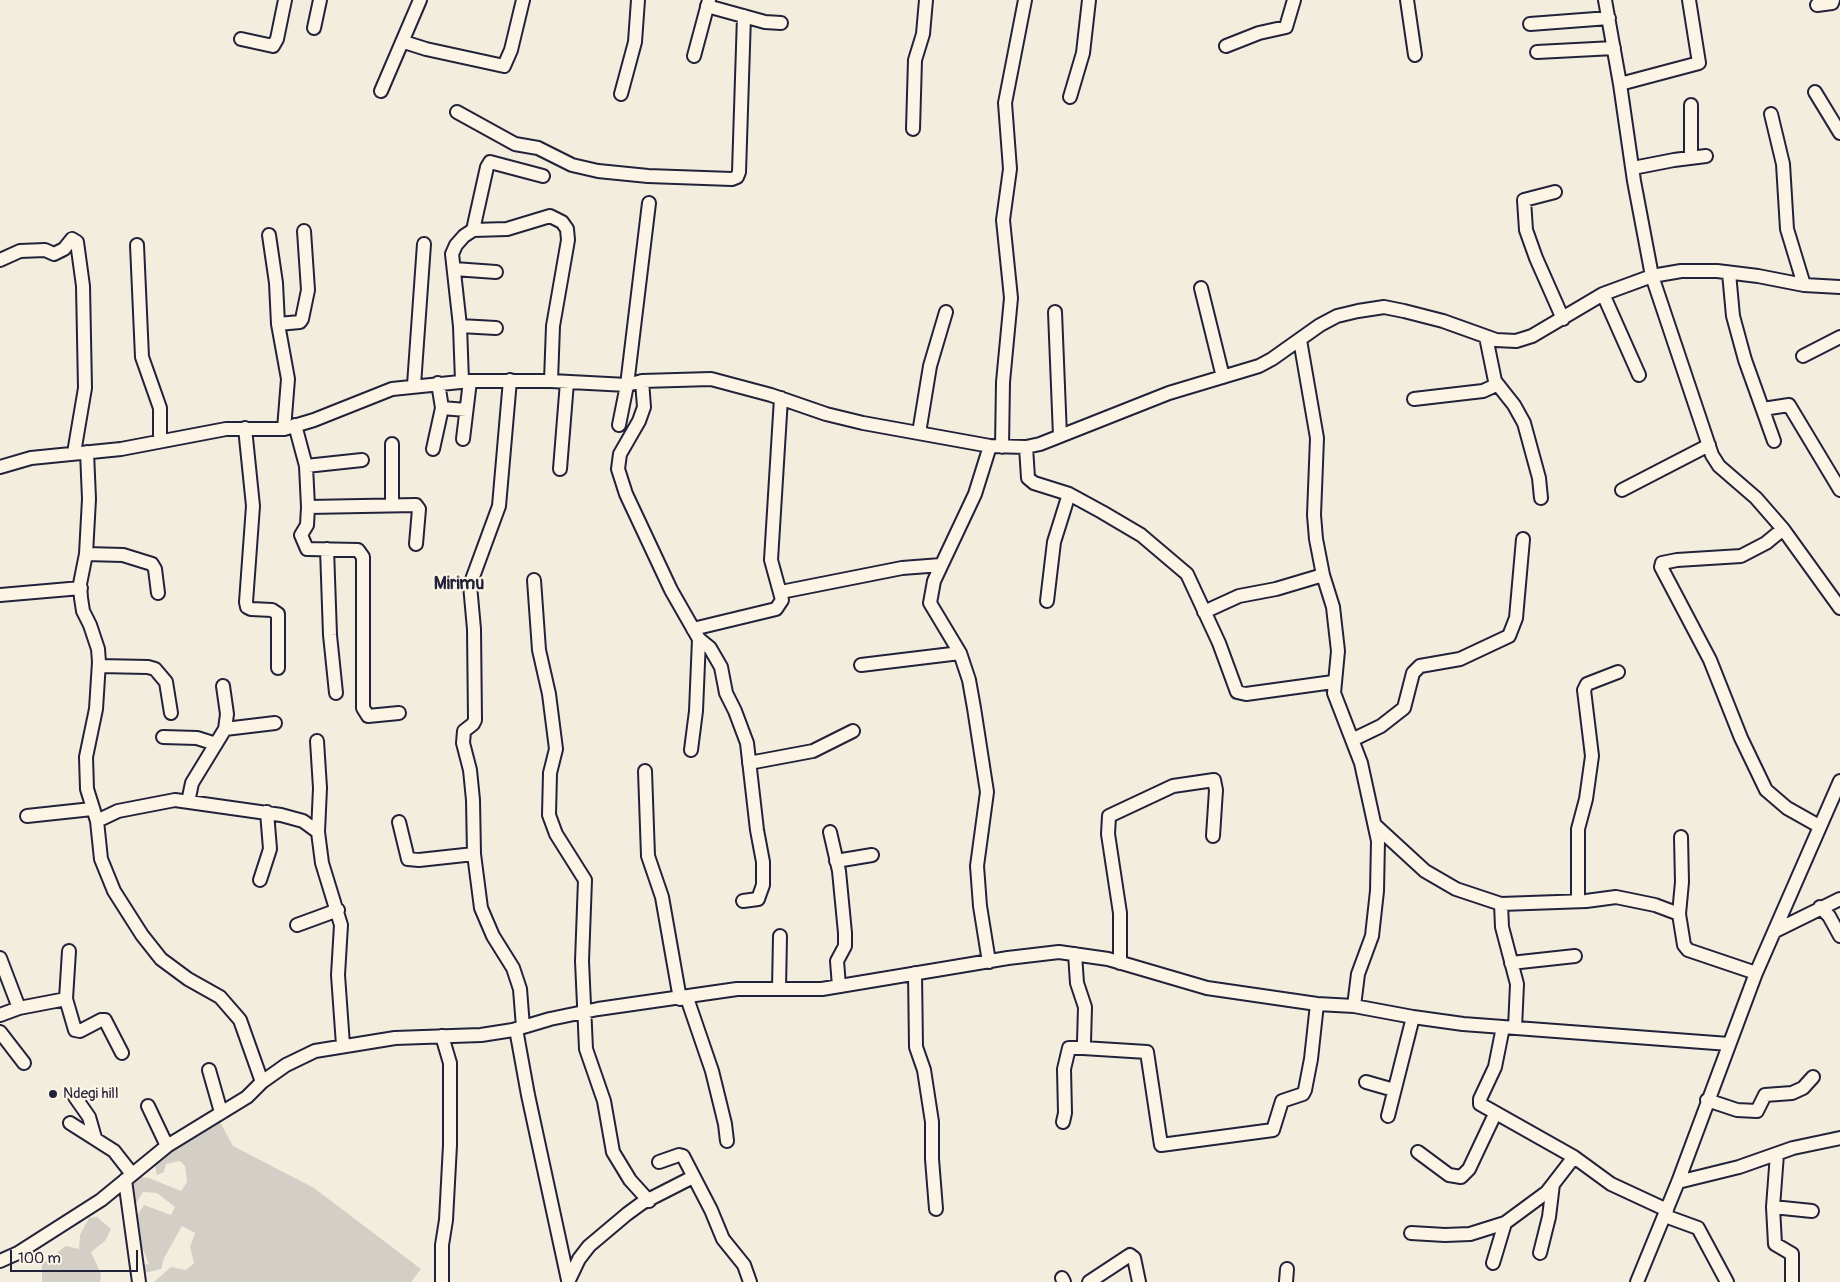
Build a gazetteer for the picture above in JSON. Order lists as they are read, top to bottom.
{
  "districts": ["Mirimu"],
  "places": ["Ndegi hill"],
  "scale_bar": "100 m"
}
